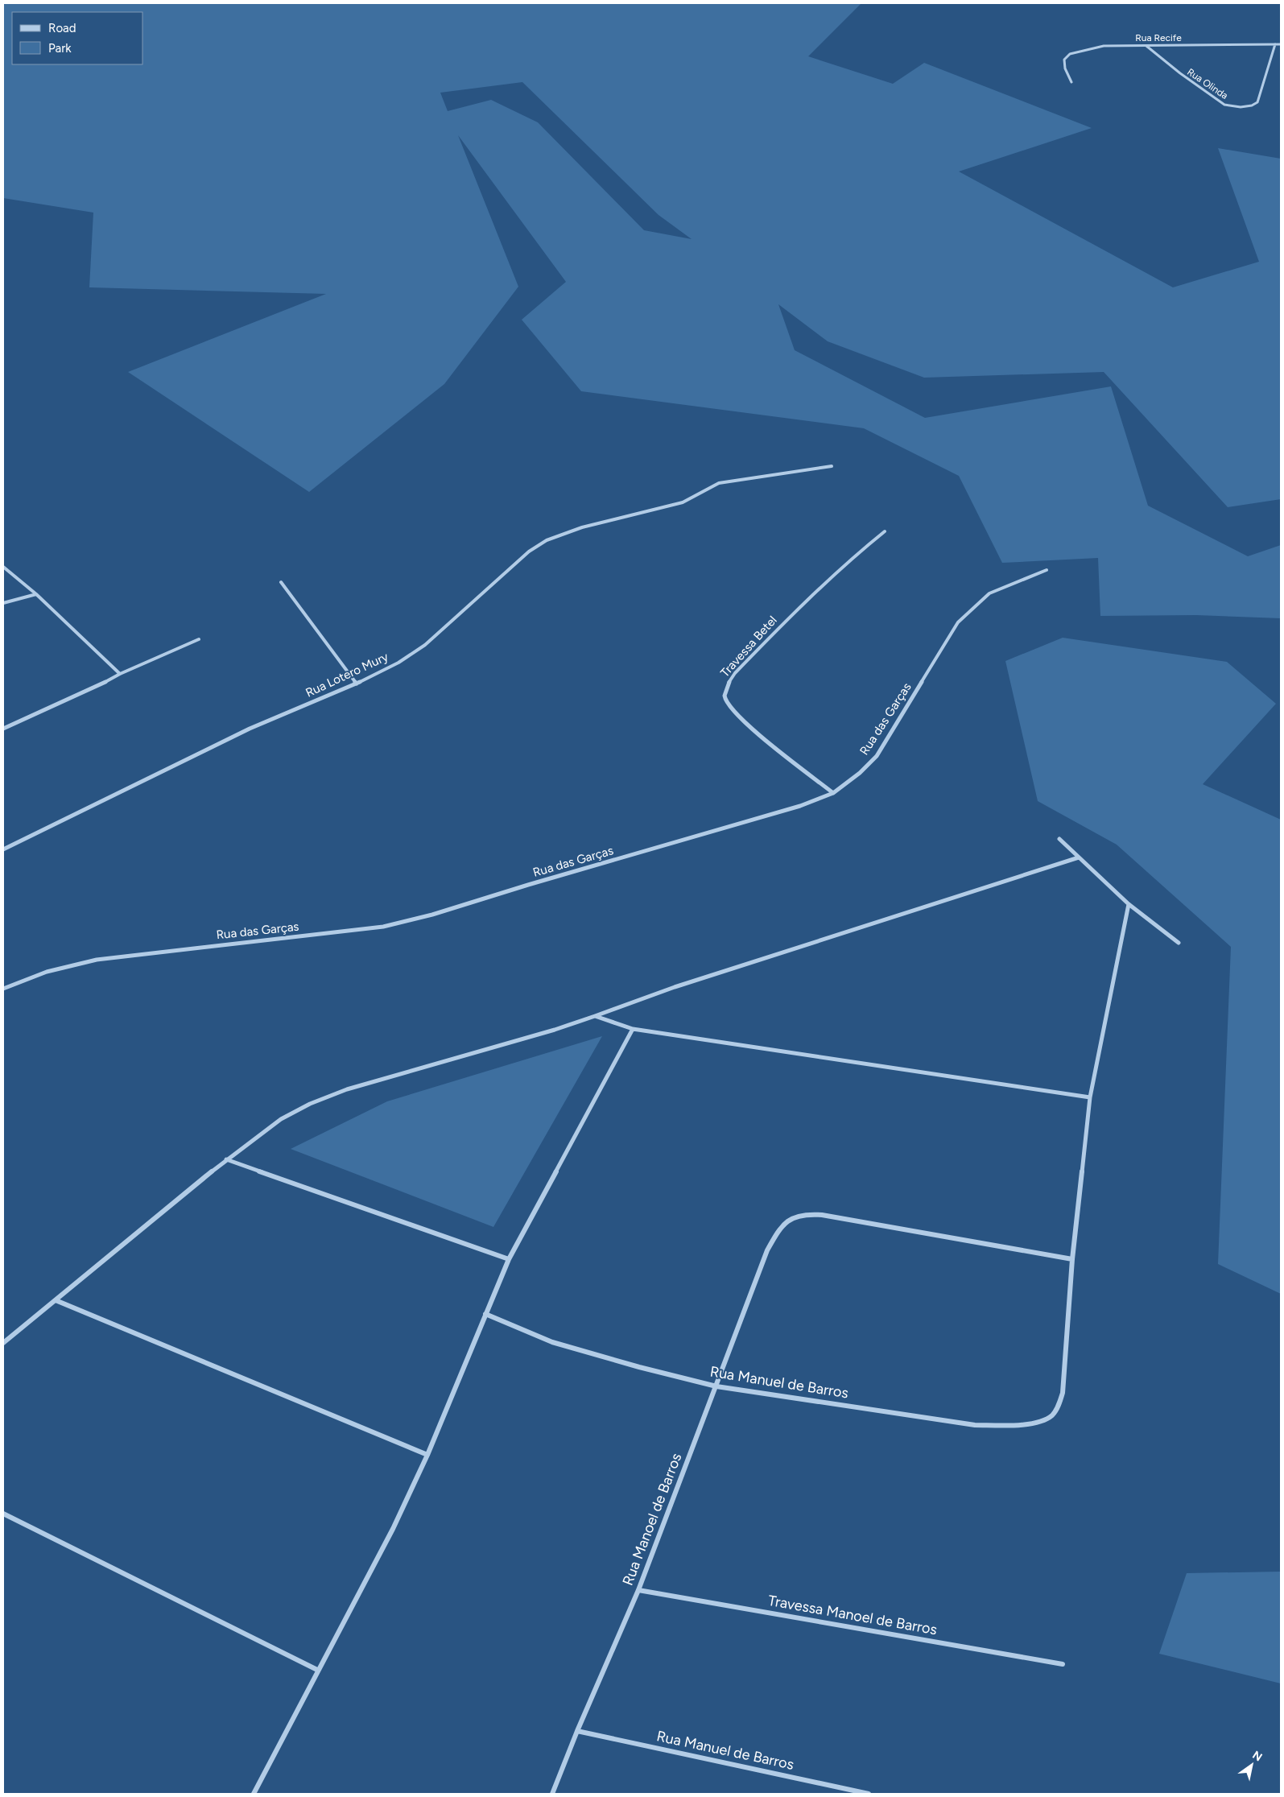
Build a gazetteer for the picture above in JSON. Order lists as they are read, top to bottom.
{
  "streets": {
    "street": [
      "Rua Recife",
      "Rua Olinda",
      "Travessa Betel",
      "Rua Lotero Mury",
      "Rua das Garças",
      "Rua Manuel de Barros",
      "Rua Manoel de Barros",
      "Travessa Manoel de Barros"
    ]
  },
  "crossings": [
    ["Rua Recife", "Rua Olinda"],
    ["Travessa Betel", "Rua das Garças"],
    ["Rua Manuel de Barros", "Rua Manoel de Barros"],
    ["Rua Manoel de Barros", "Travessa Manoel de Barros"]
  ],
  "legend": ["Road", "Park"],
  "north": "top right"
}
